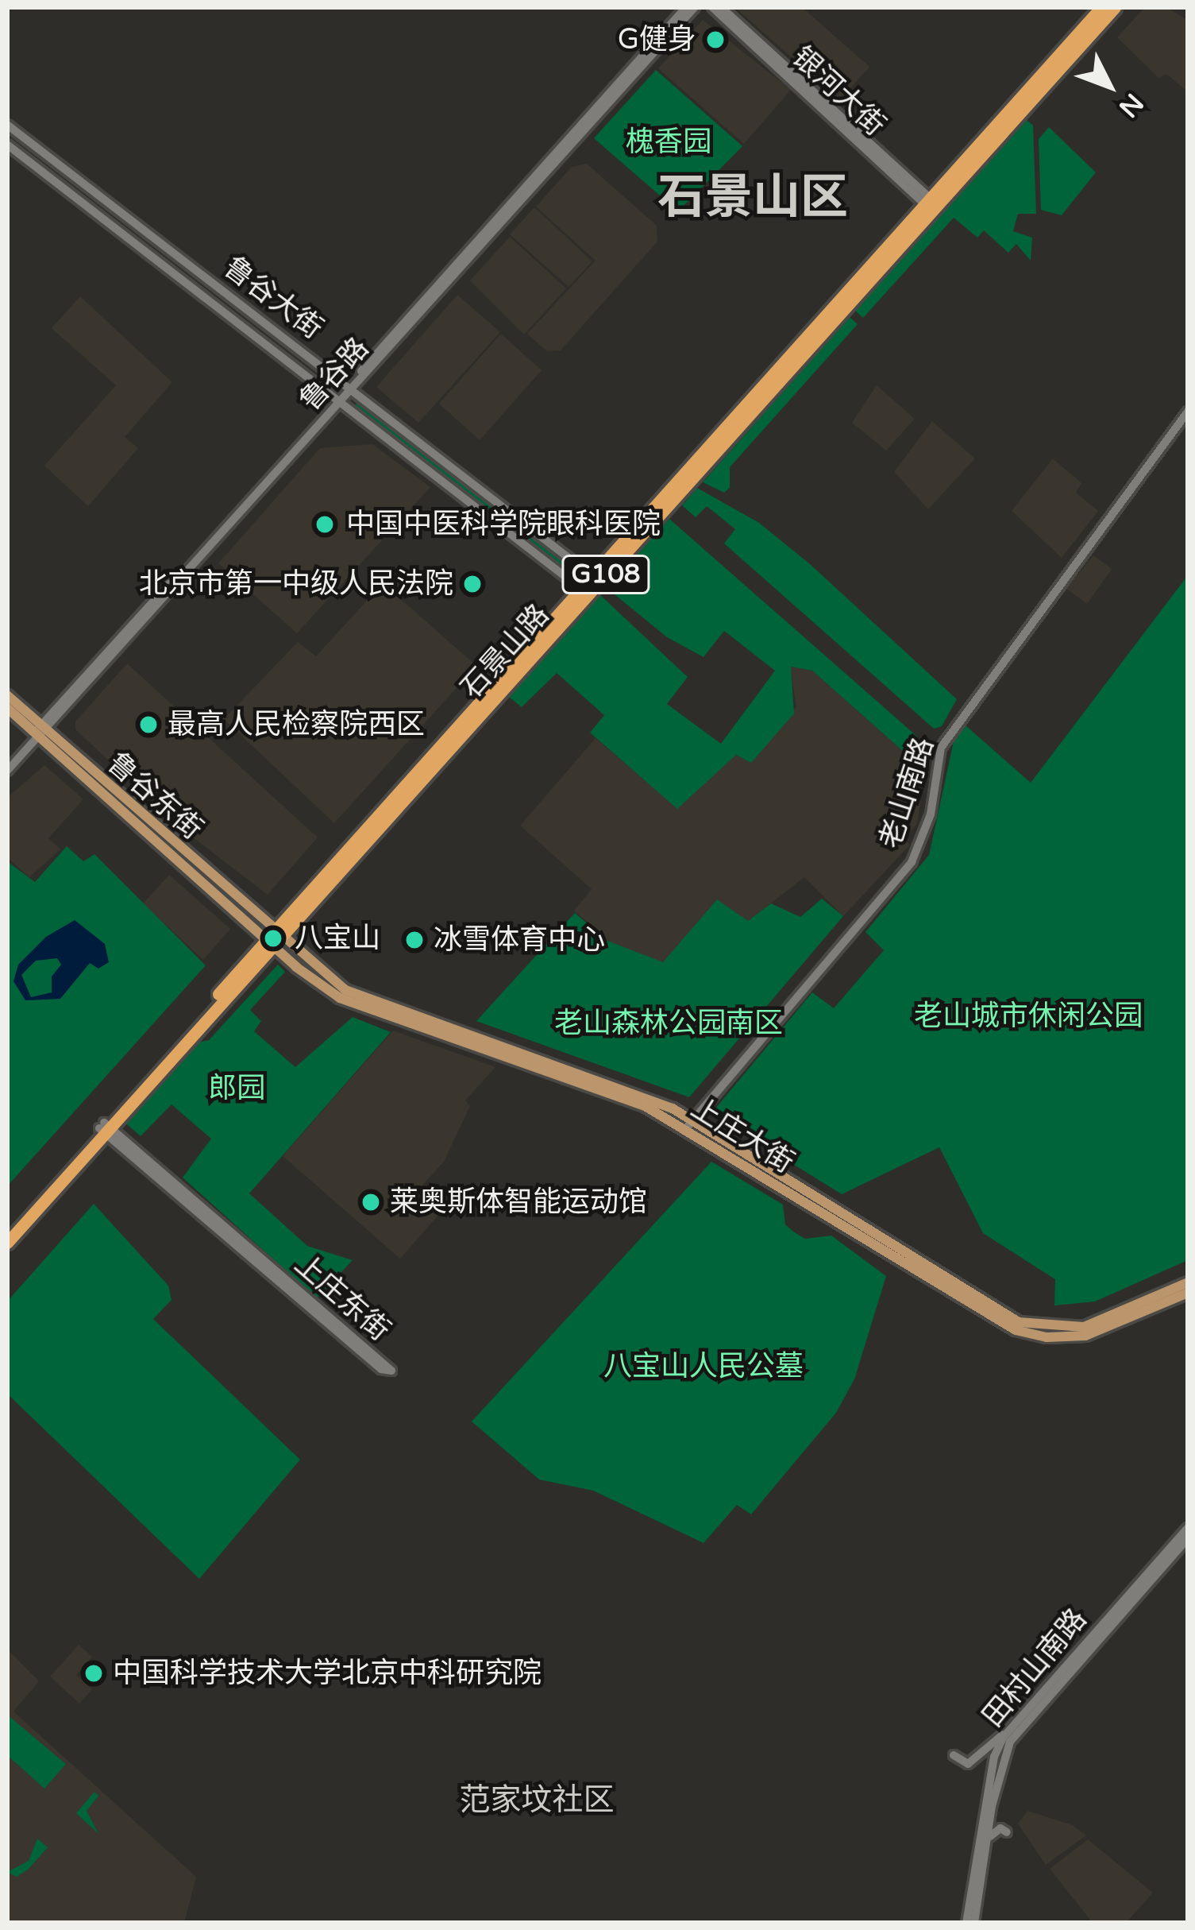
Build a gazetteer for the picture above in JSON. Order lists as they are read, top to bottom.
{
  "streets": {
    "highway": ["G108", "石景山路"],
    "main road": [
      "银河大街",
      "鲁谷大街",
      "鲁谷路",
      "老山南路",
      "鲁谷东街",
      "上庄大街",
      "上庄东街",
      "田村山南路"
    ]
  },
  "crossings": [
    ["银河大街", "石景山路"],
    ["鲁谷大街", "鲁谷路"],
    ["鲁谷大街", "石景山路"],
    ["鲁谷路", "鲁谷东街"],
    ["石景山路", "鲁谷东街"],
    ["石景山路", "上庄大街"],
    ["石景山路", "上庄东街"],
    ["老山南路", "上庄大街"],
    ["鲁谷东街", "上庄大街"]
  ],
  "districts": ["石景山区", "范家坟社区"],
  "parks": [
    "槐香园",
    "老山城市休闲公园",
    "老山森林公园南区",
    "郎园",
    "八宝山人民公墓"
  ],
  "places": [
    "G健身",
    "中国中医科学院眼科医院",
    "北京市第一中级人民法院",
    "最高人民检察院西区",
    "八宝山",
    "冰雪体育中心",
    "莱奥斯体智能运动馆",
    "中国科学技术大学北京中科研究院"
  ],
  "north": "bottom right"
}
